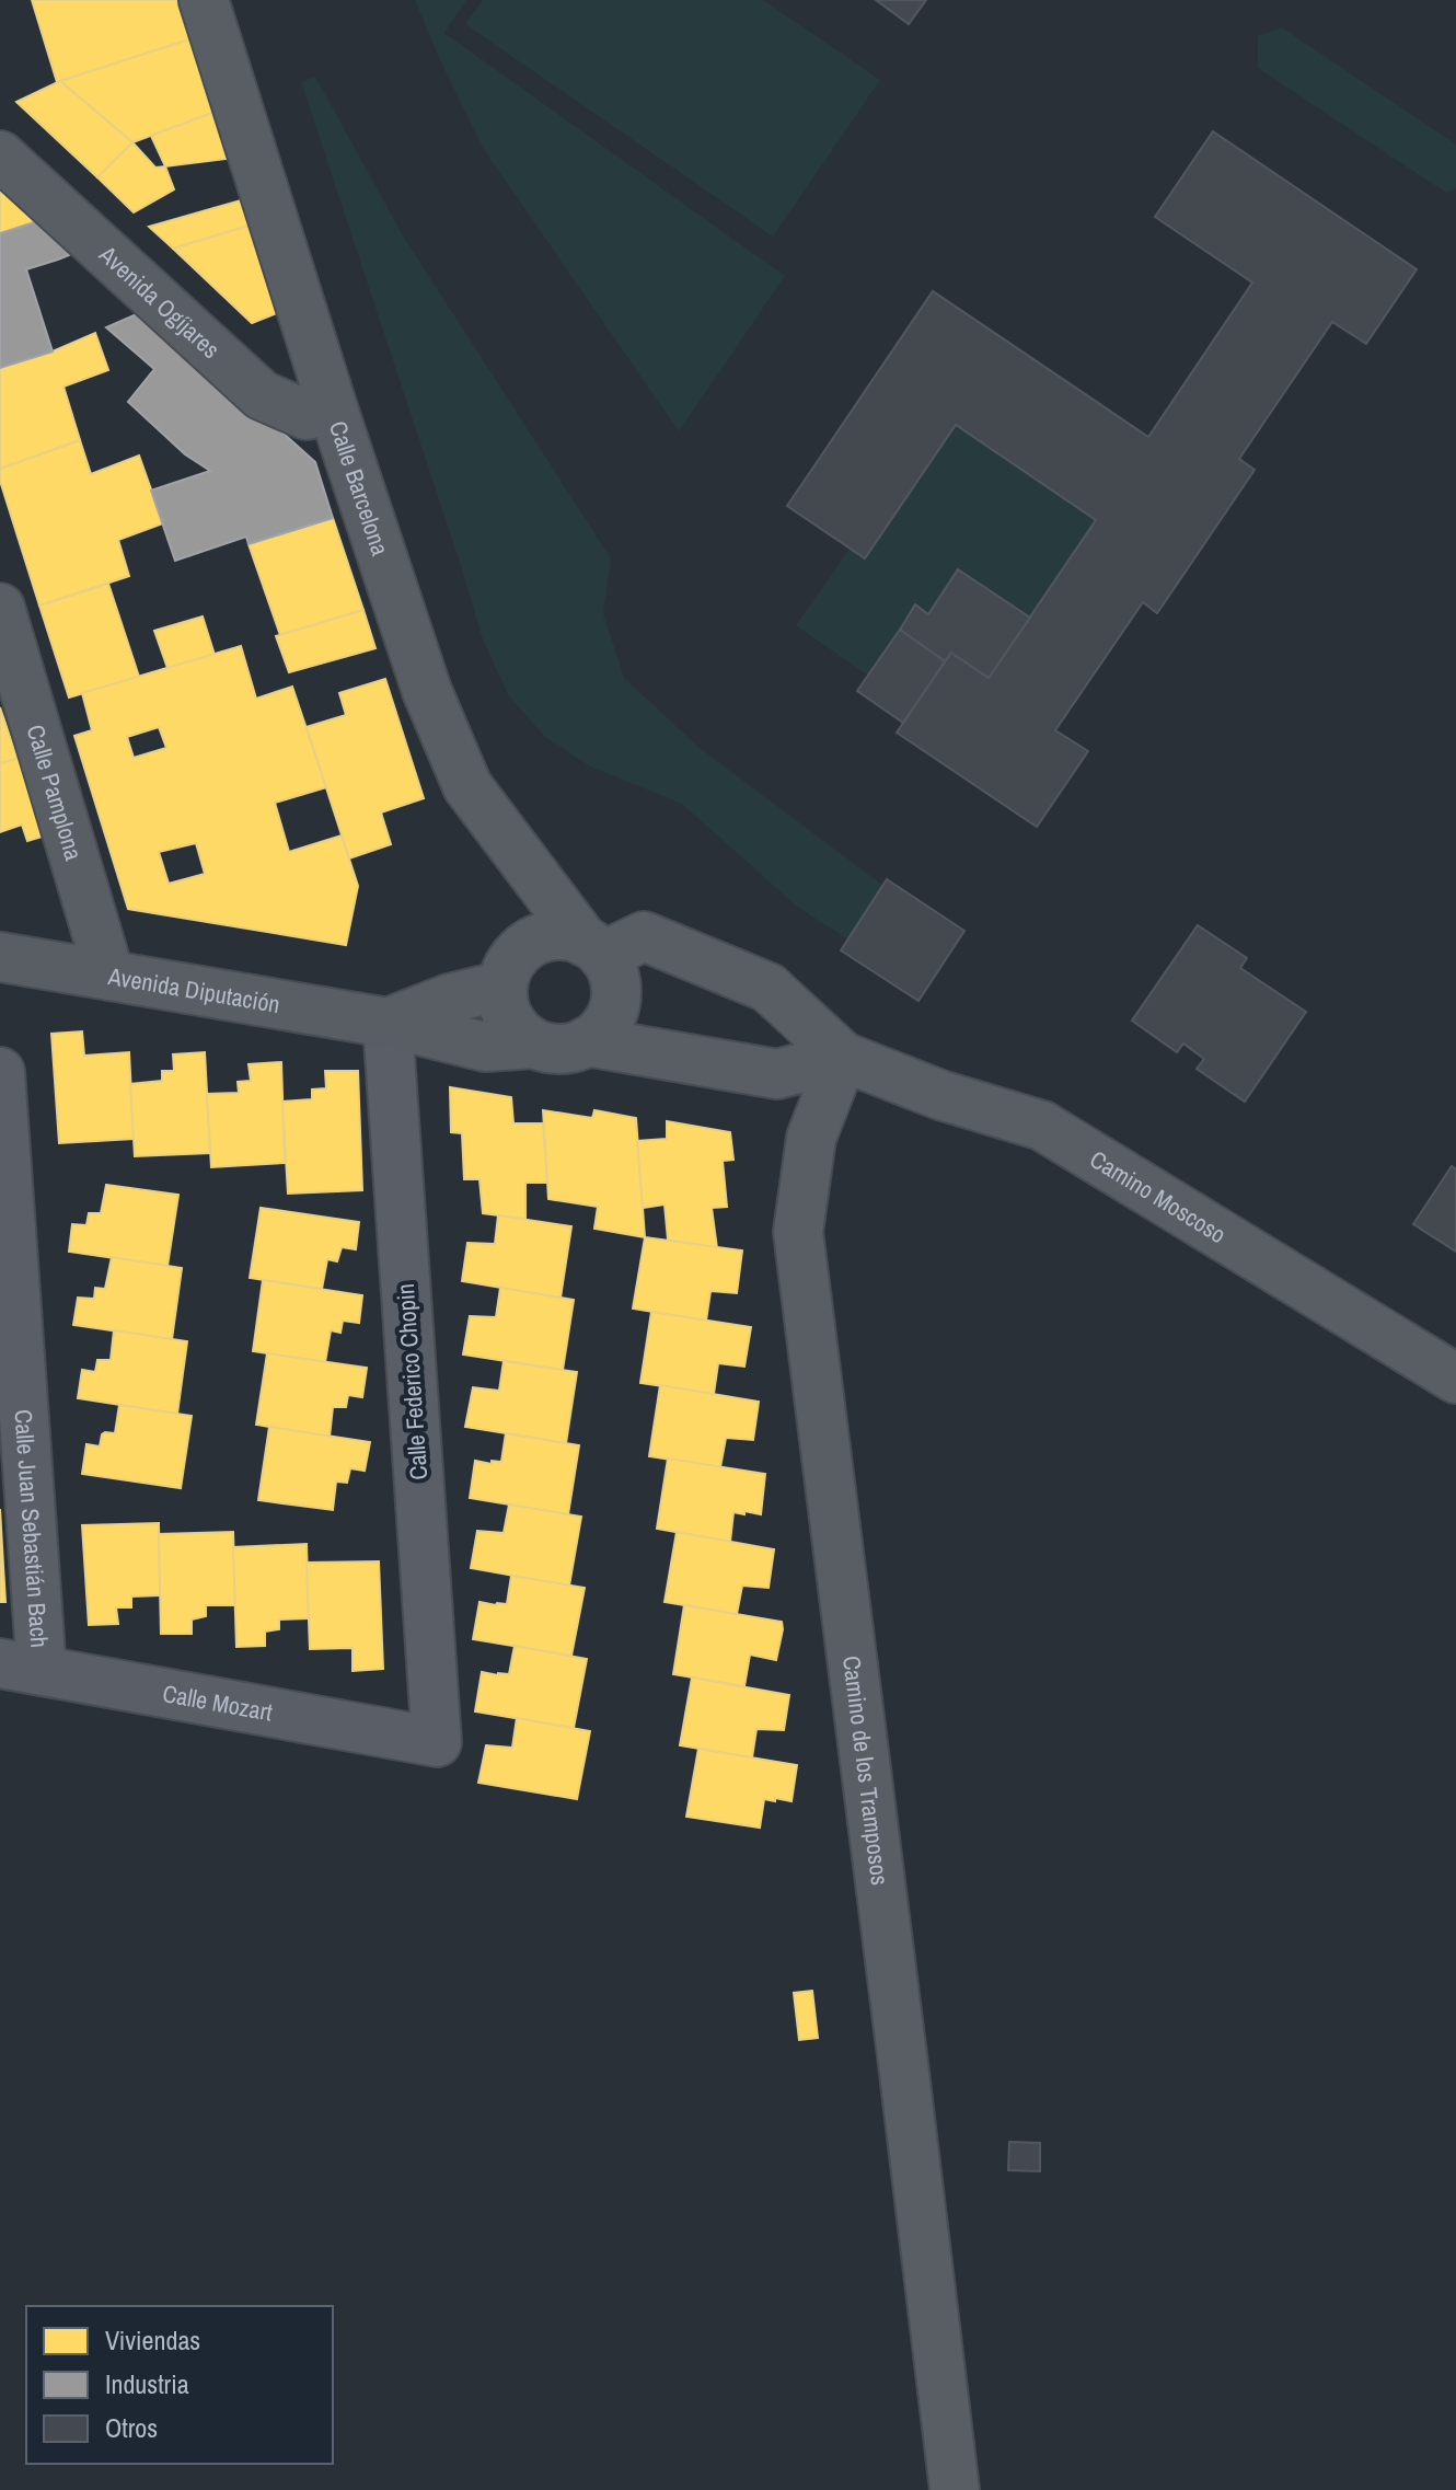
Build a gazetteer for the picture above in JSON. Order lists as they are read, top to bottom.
{
  "streets": {
    "street": [
      "Avenida Ogíjares",
      "Calle Barcelona",
      "Calle Pamplona",
      "Avenida Diputación",
      "Camino Moscoso",
      "Calle Federico Chopin",
      "Calle Juan Sebastián Bach",
      "Calle Mozart",
      "Camino de los Tramposos"
    ]
  },
  "crossings": [
    ["Avenida Ogíjares", "Calle Barcelona"],
    ["Calle Barcelona", "Avenida Diputación"],
    ["Calle Barcelona", "Camino Moscoso"],
    ["Calle Pamplona", "Avenida Diputación"],
    ["Avenida Diputación", "Camino Moscoso"],
    ["Avenida Diputación", "Calle Federico Chopin"],
    ["Camino Moscoso", "Camino de los Tramposos"],
    ["Calle Federico Chopin", "Calle Mozart"],
    ["Calle Juan Sebastián Bach", "Calle Mozart"]
  ],
  "legend": ["Viviendas", "Industria", "Otros"]
}
